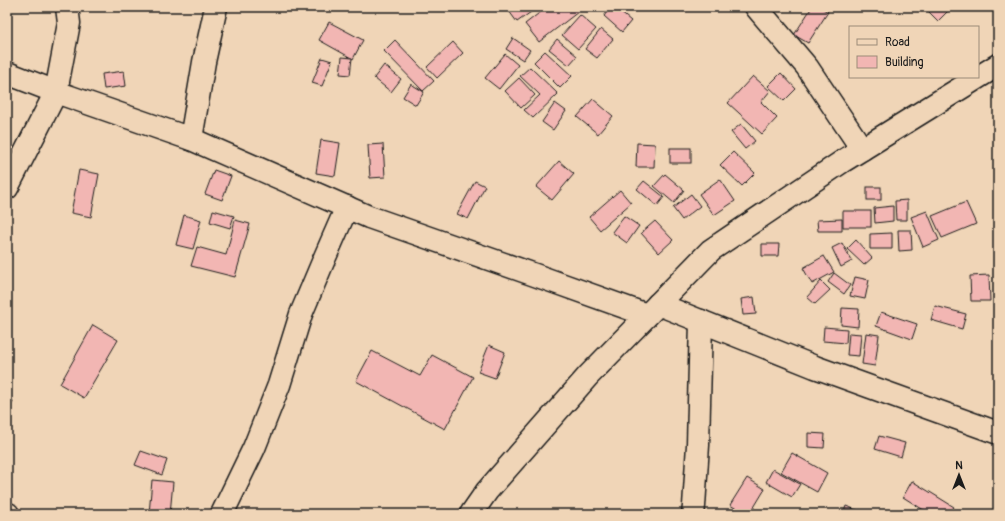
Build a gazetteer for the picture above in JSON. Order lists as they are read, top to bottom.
{
  "legend": ["Road", "Building"],
  "north": "top"
}
